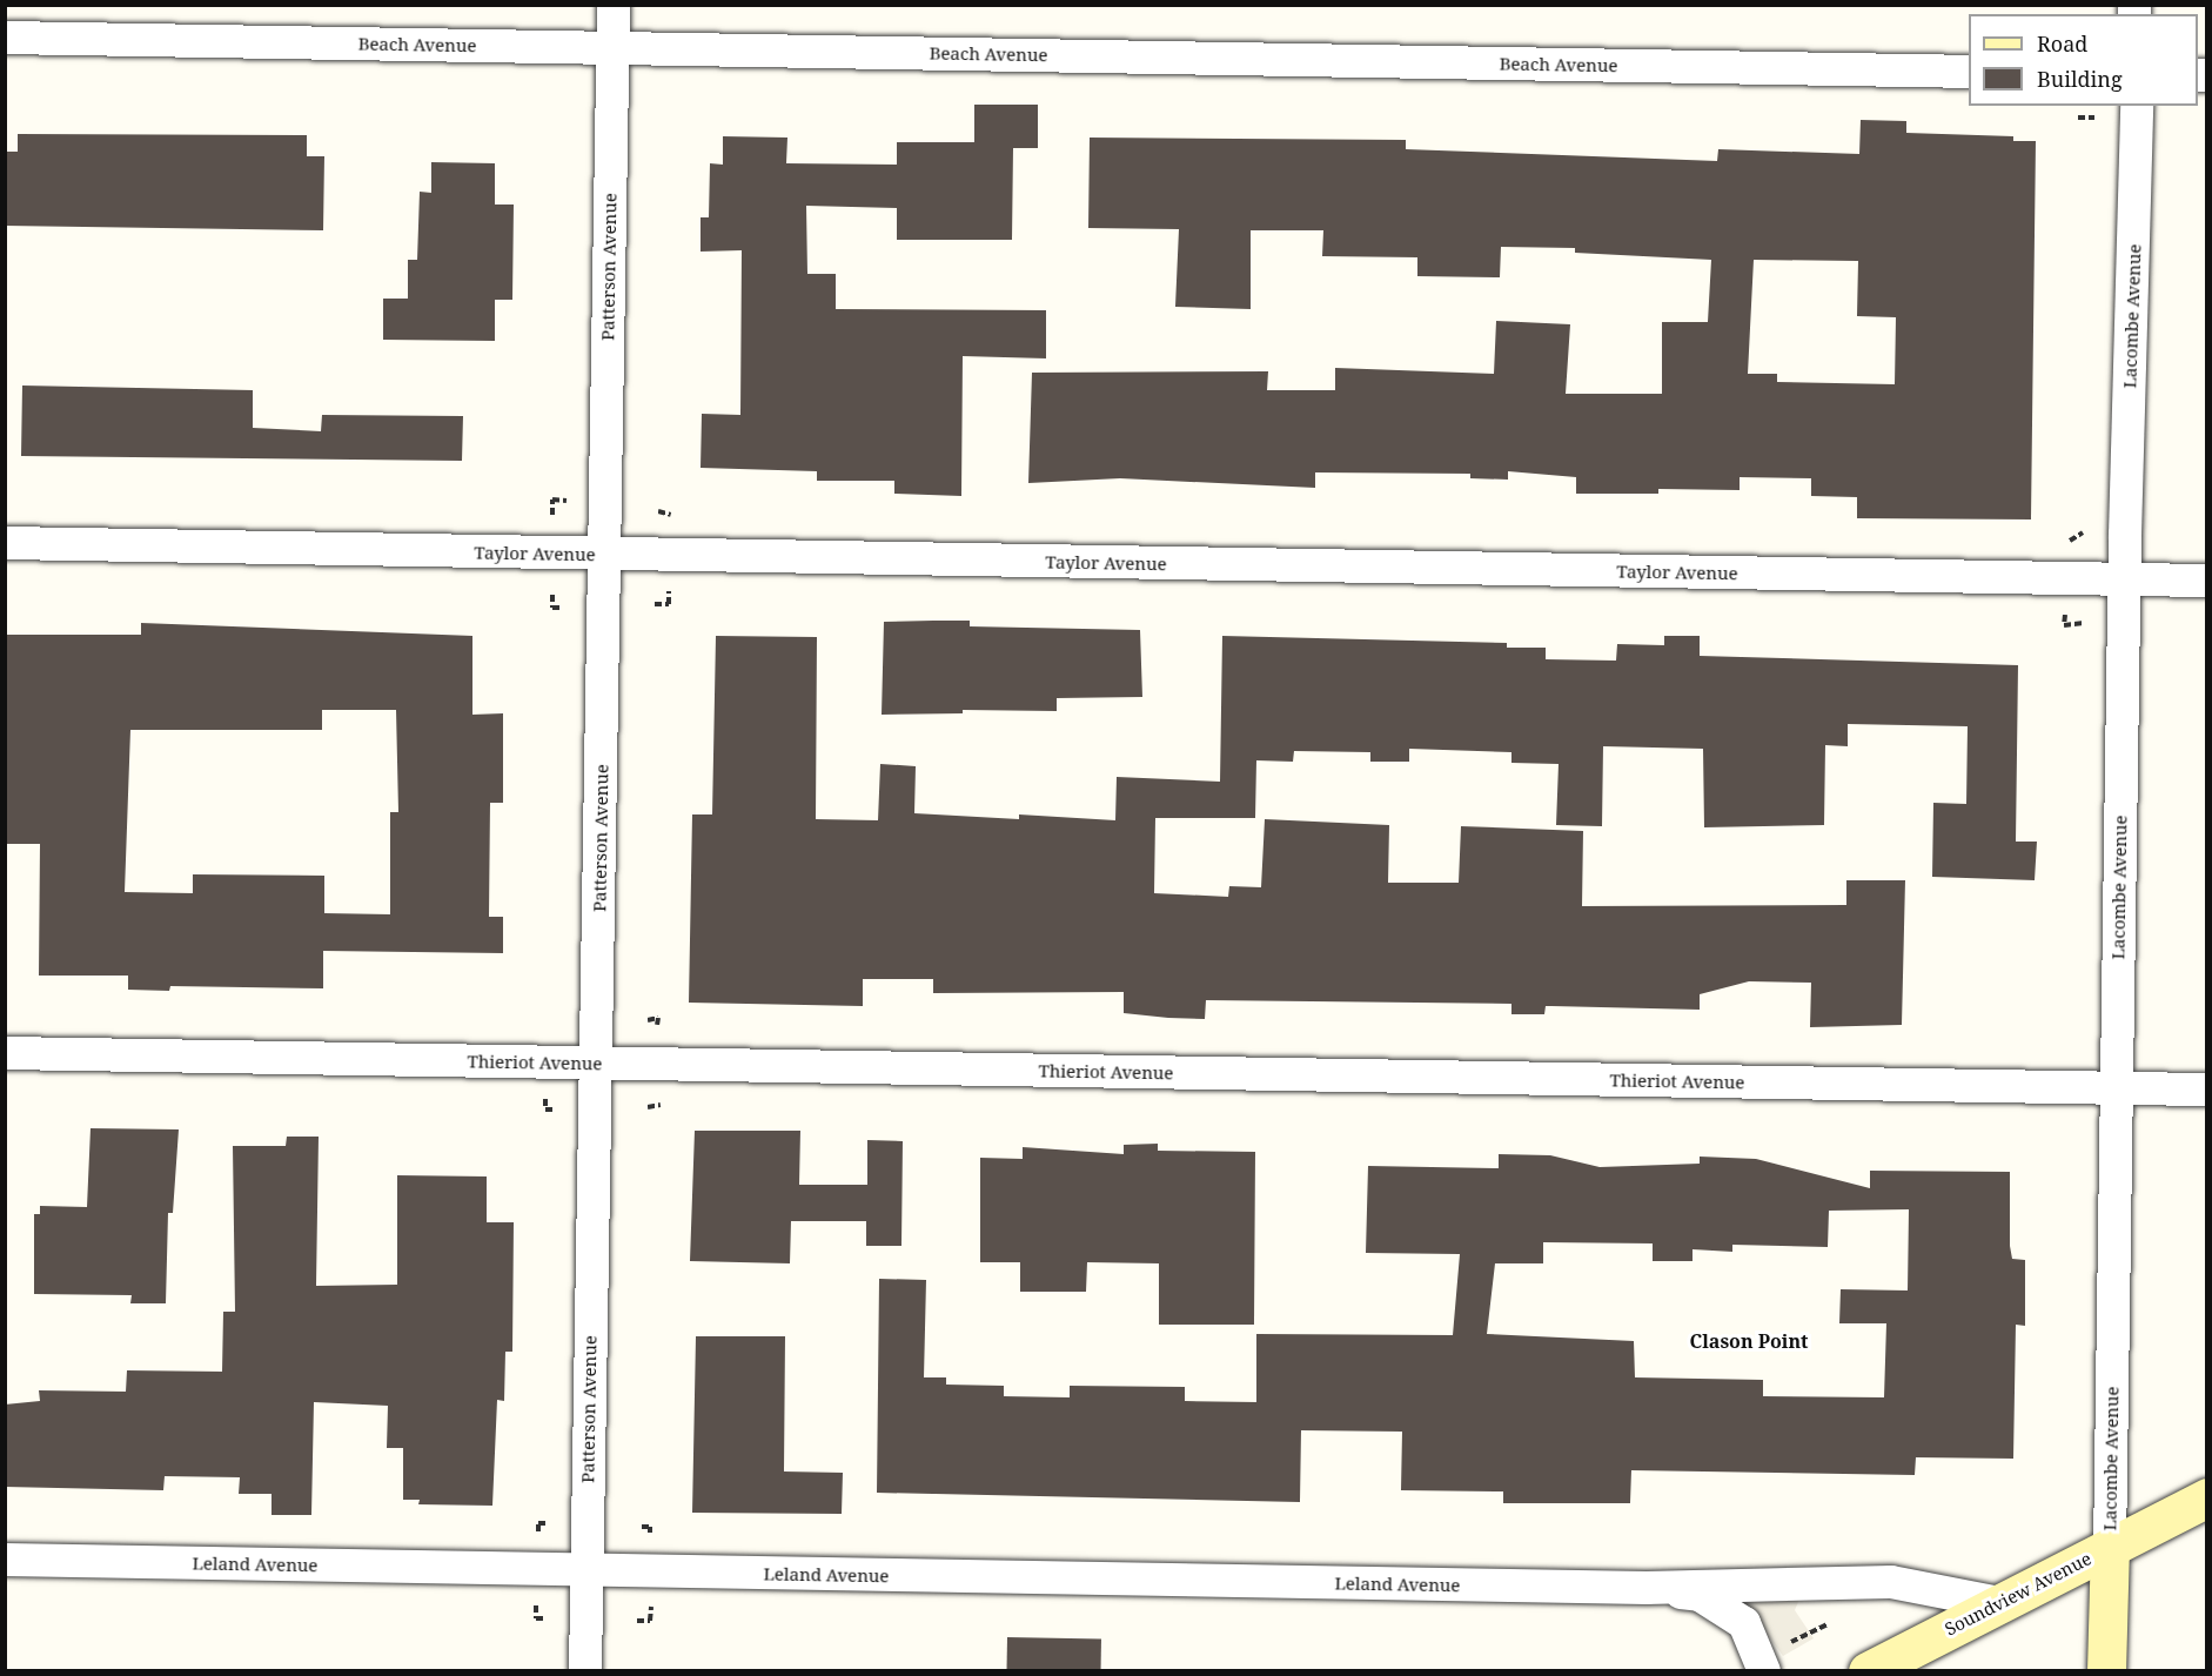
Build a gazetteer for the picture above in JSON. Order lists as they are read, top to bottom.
{
  "streets": {
    "main road": ["Lacombe Avenue", "Soundview Avenue"],
    "street": [
      "Beach Avenue",
      "Patterson Avenue",
      "Taylor Avenue",
      "Thieriot Avenue",
      "Leland Avenue"
    ]
  },
  "crossings": [
    ["Beach Avenue", "Patterson Avenue"],
    ["Patterson Avenue", "Taylor Avenue"],
    ["Patterson Avenue", "Thieriot Avenue"],
    ["Patterson Avenue", "Leland Avenue"],
    ["Lacombe Avenue", "Taylor Avenue"],
    ["Lacombe Avenue", "Thieriot Avenue"],
    ["Lacombe Avenue", "Soundview Avenue"],
    ["Leland Avenue", "Soundview Avenue"]
  ],
  "districts": ["Clason Point"],
  "legend": ["Road", "Building"]
}
